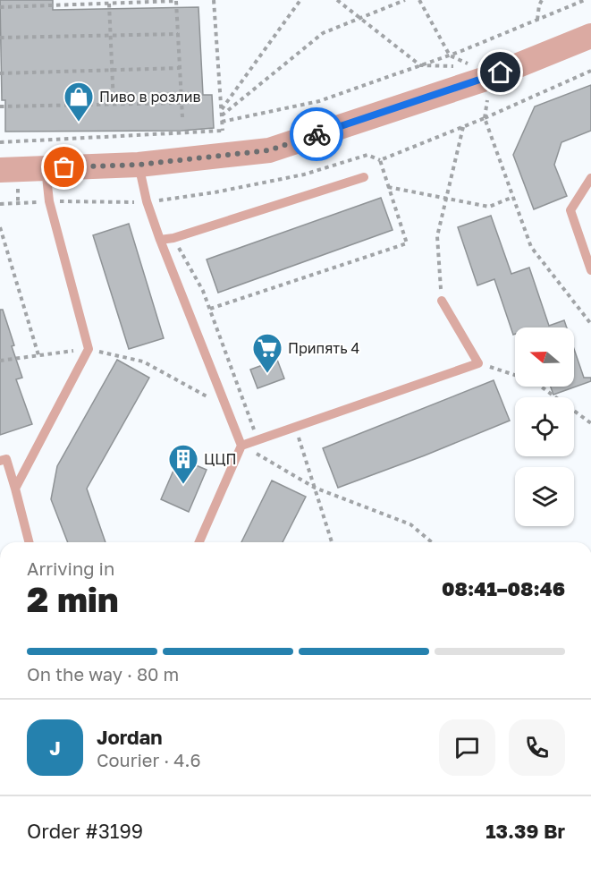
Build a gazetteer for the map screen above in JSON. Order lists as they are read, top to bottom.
{
  "places": {
    "shop": ["Пиво в розлив"],
    "supermarket": ["Припять 4"],
    "building": ["ЦЦП"]
  },
  "north": "left",
  "page": {
    "heading": ["2 min", "Arriving in", "08:41–08:46"],
    "panel": [
      "Jordan",
      "Courier · 4.6",
      "Order #3199",
      "13.39 Br"
    ],
    "bar": "On the way · 80 m",
    "round": "J"
  }
}
